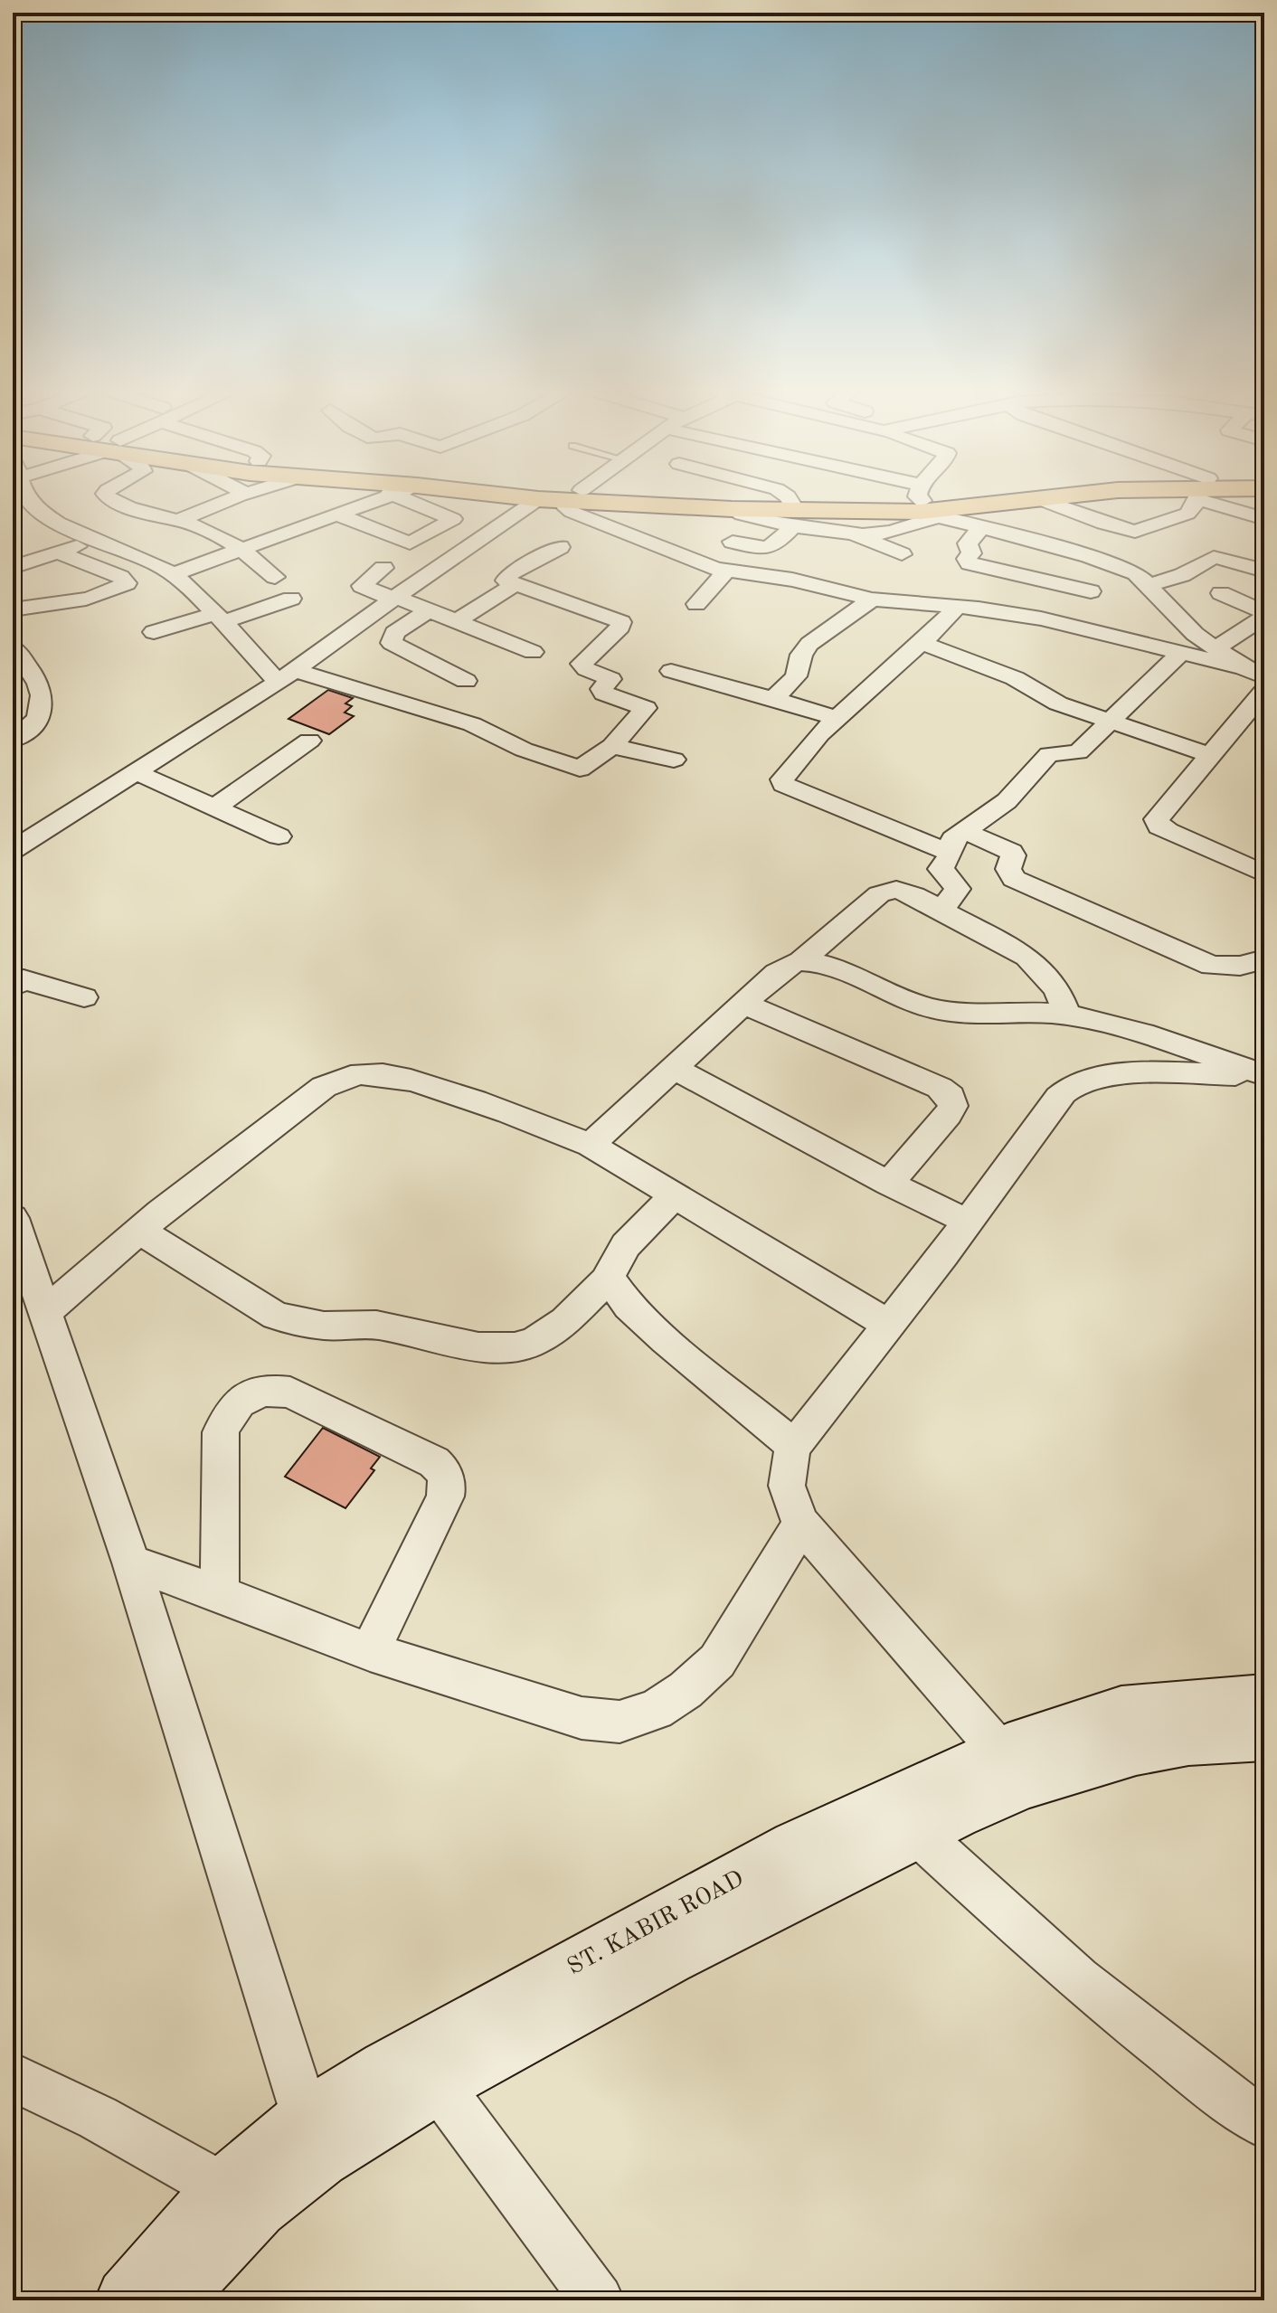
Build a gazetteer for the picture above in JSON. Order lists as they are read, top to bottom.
{
  "streets": {
    "main road": ["ST. KABIR ROAD"]
  }
}
